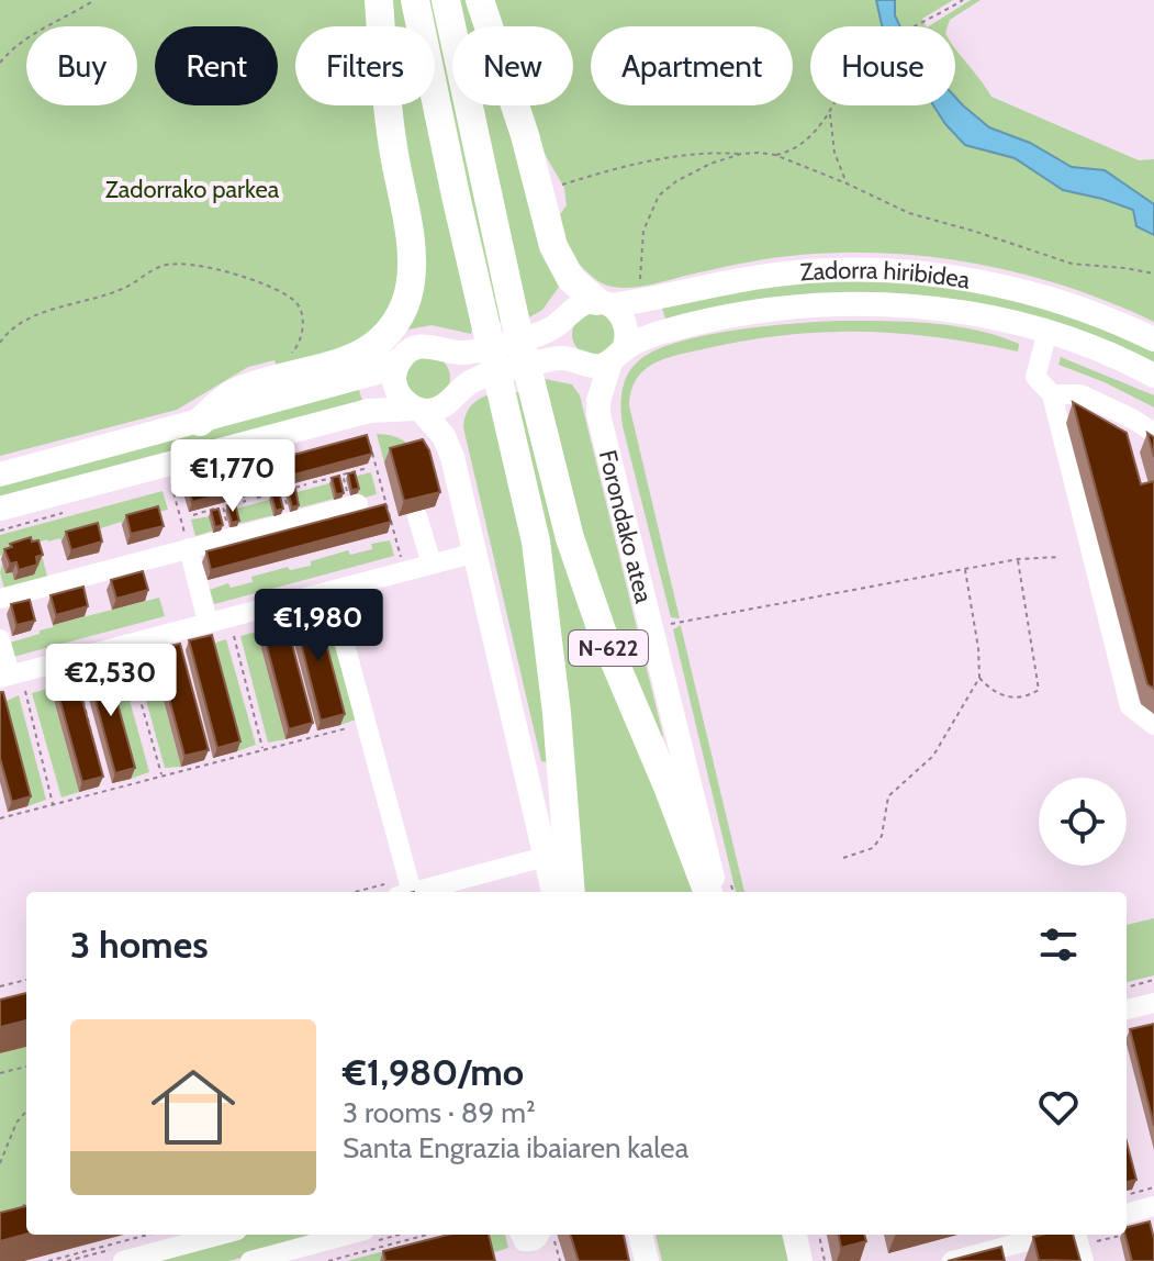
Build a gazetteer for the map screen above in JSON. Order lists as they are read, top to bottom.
{
  "streets": {
    "highway": ["N-622"],
    "main road": ["Zadorra hiribidea", "Forondako atea"]
  },
  "crossings": [
    ["Zadorra hiribidea", "Forondako atea"]
  ],
  "parks": ["Zadorrako parkea"],
  "page": {
    "chip": [
      "Buy",
      "Rent",
      "Filters",
      "New",
      "Apartment",
      "House"
    ],
    "price": ["€1,770", "€1,980", "€2,530"],
    "heading": "3 homes",
    "list": [
      {
        "name": "€1,980/mo",
        "note": "3 rooms · 89 m² · Santa Engrazia ibaiaren kalea"
      }
    ]
  }
}
